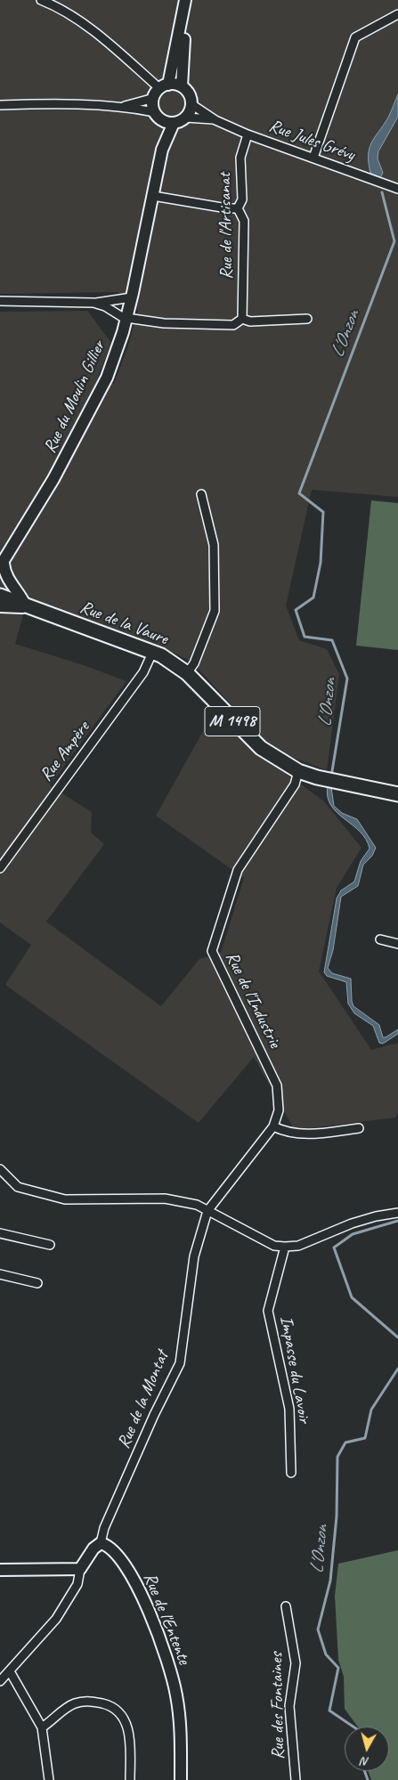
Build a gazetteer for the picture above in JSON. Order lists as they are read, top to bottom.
{
  "streets": {
    "main road": [
      "Rue du Moulin Gillier",
      "Rue de la Vaure",
      "M 1498",
      "Rue de l'Entente"
    ],
    "street": [
      "Rue Jules Grévy",
      "Rue de l'Artisanat",
      "Rue Ampère",
      "Rue de l'Industrie",
      "Impasse du Lavoir",
      "Rue de la Montat",
      "Rue des Fontaines"
    ]
  },
  "crossings": [
    ["Rue Jules Grévy", "Rue de l'Artisanat"],
    ["Rue de la Vaure", "M 1498"],
    ["Rue de la Vaure", "Rue Ampère"],
    ["Rue de la Vaure", "Rue de l'Industrie"],
    ["Rue de l'Industrie", "Rue de la Montat"],
    ["Rue de la Montat", "Rue de l'Entente"]
  ],
  "water": ["L'Onzon"],
  "north": "bottom"
}
